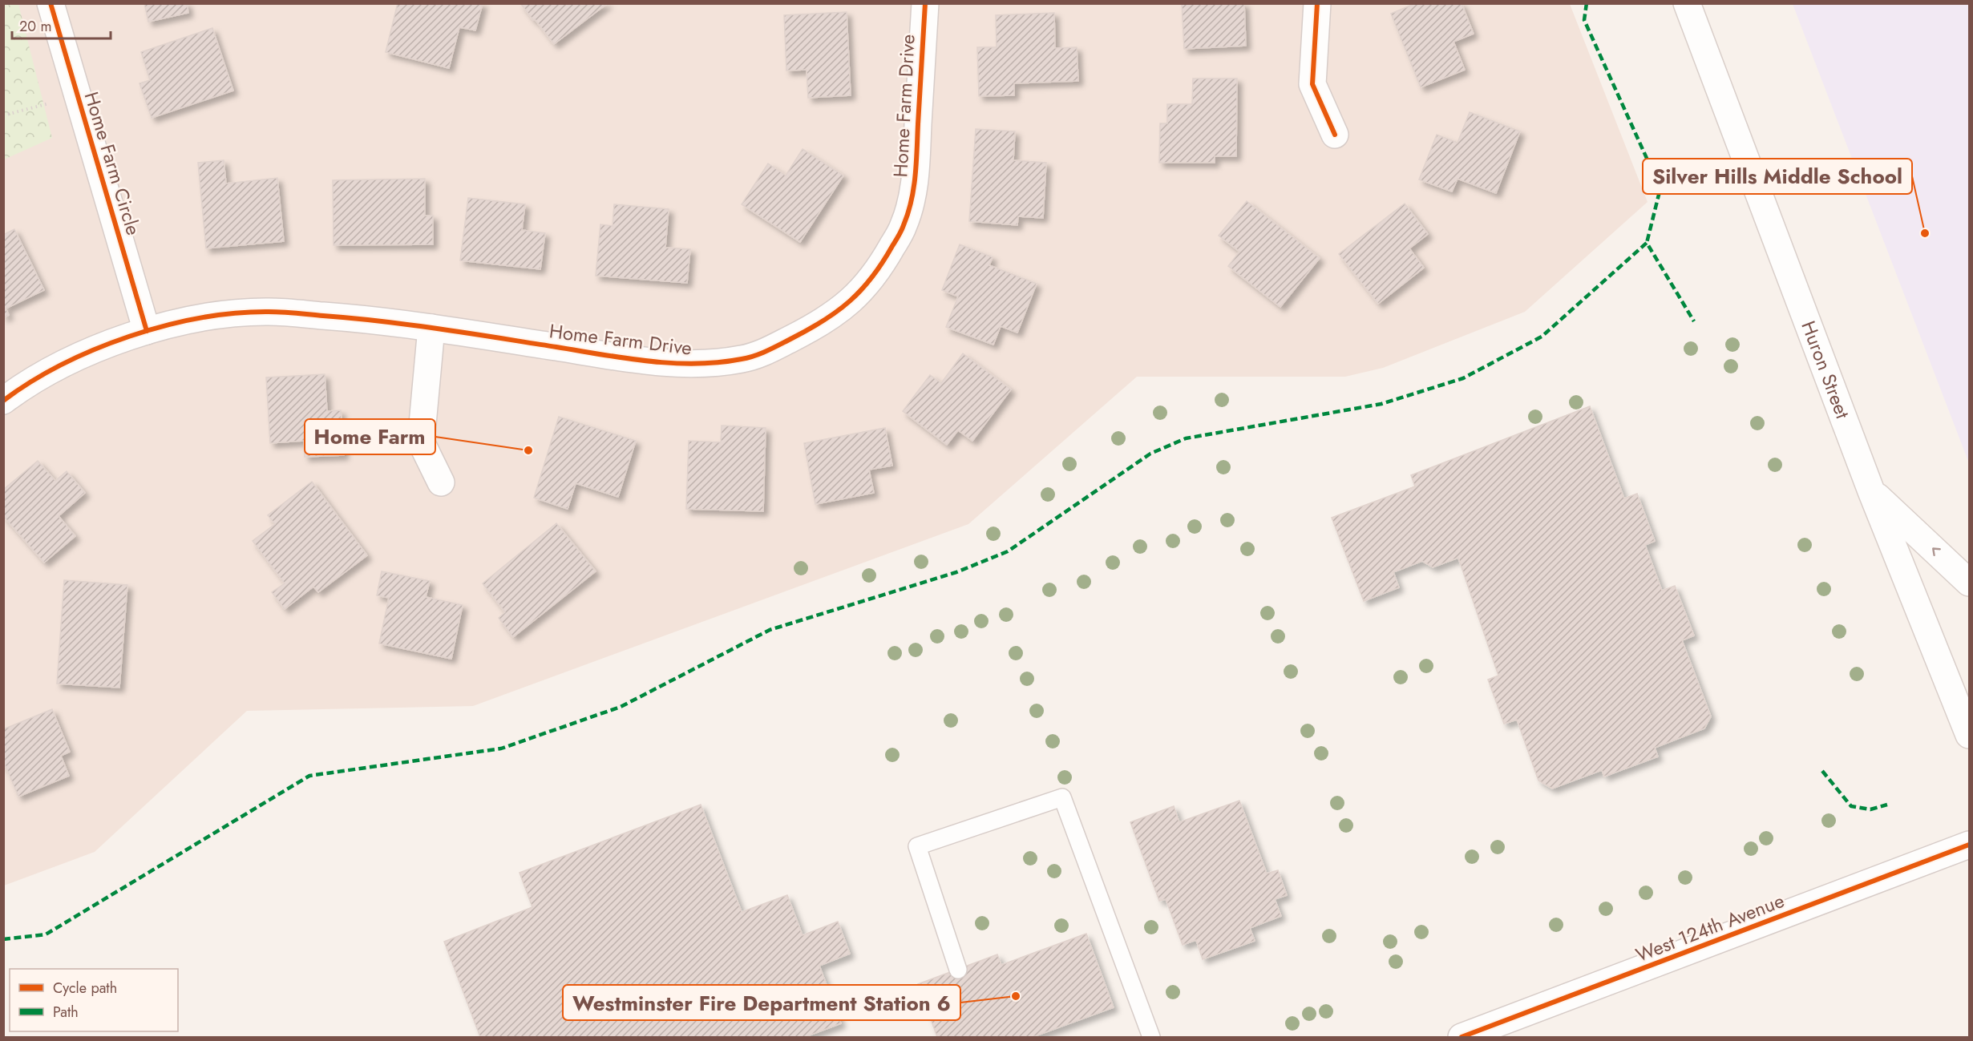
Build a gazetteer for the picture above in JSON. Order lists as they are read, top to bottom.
{
  "streets": {
    "street": [
      "Home Farm Drive",
      "Home Farm Circle",
      "Huron Street",
      "West 124th Avenue"
    ]
  },
  "crossings": [
    ["Home Farm Drive", "Home Farm Circle"]
  ],
  "places": ["Silver Hills Middle School", "Home Farm", "Westminster Fire Department Station 6"],
  "legend": ["Cycle path", "Path"],
  "scale_bar": "20 m"
}
